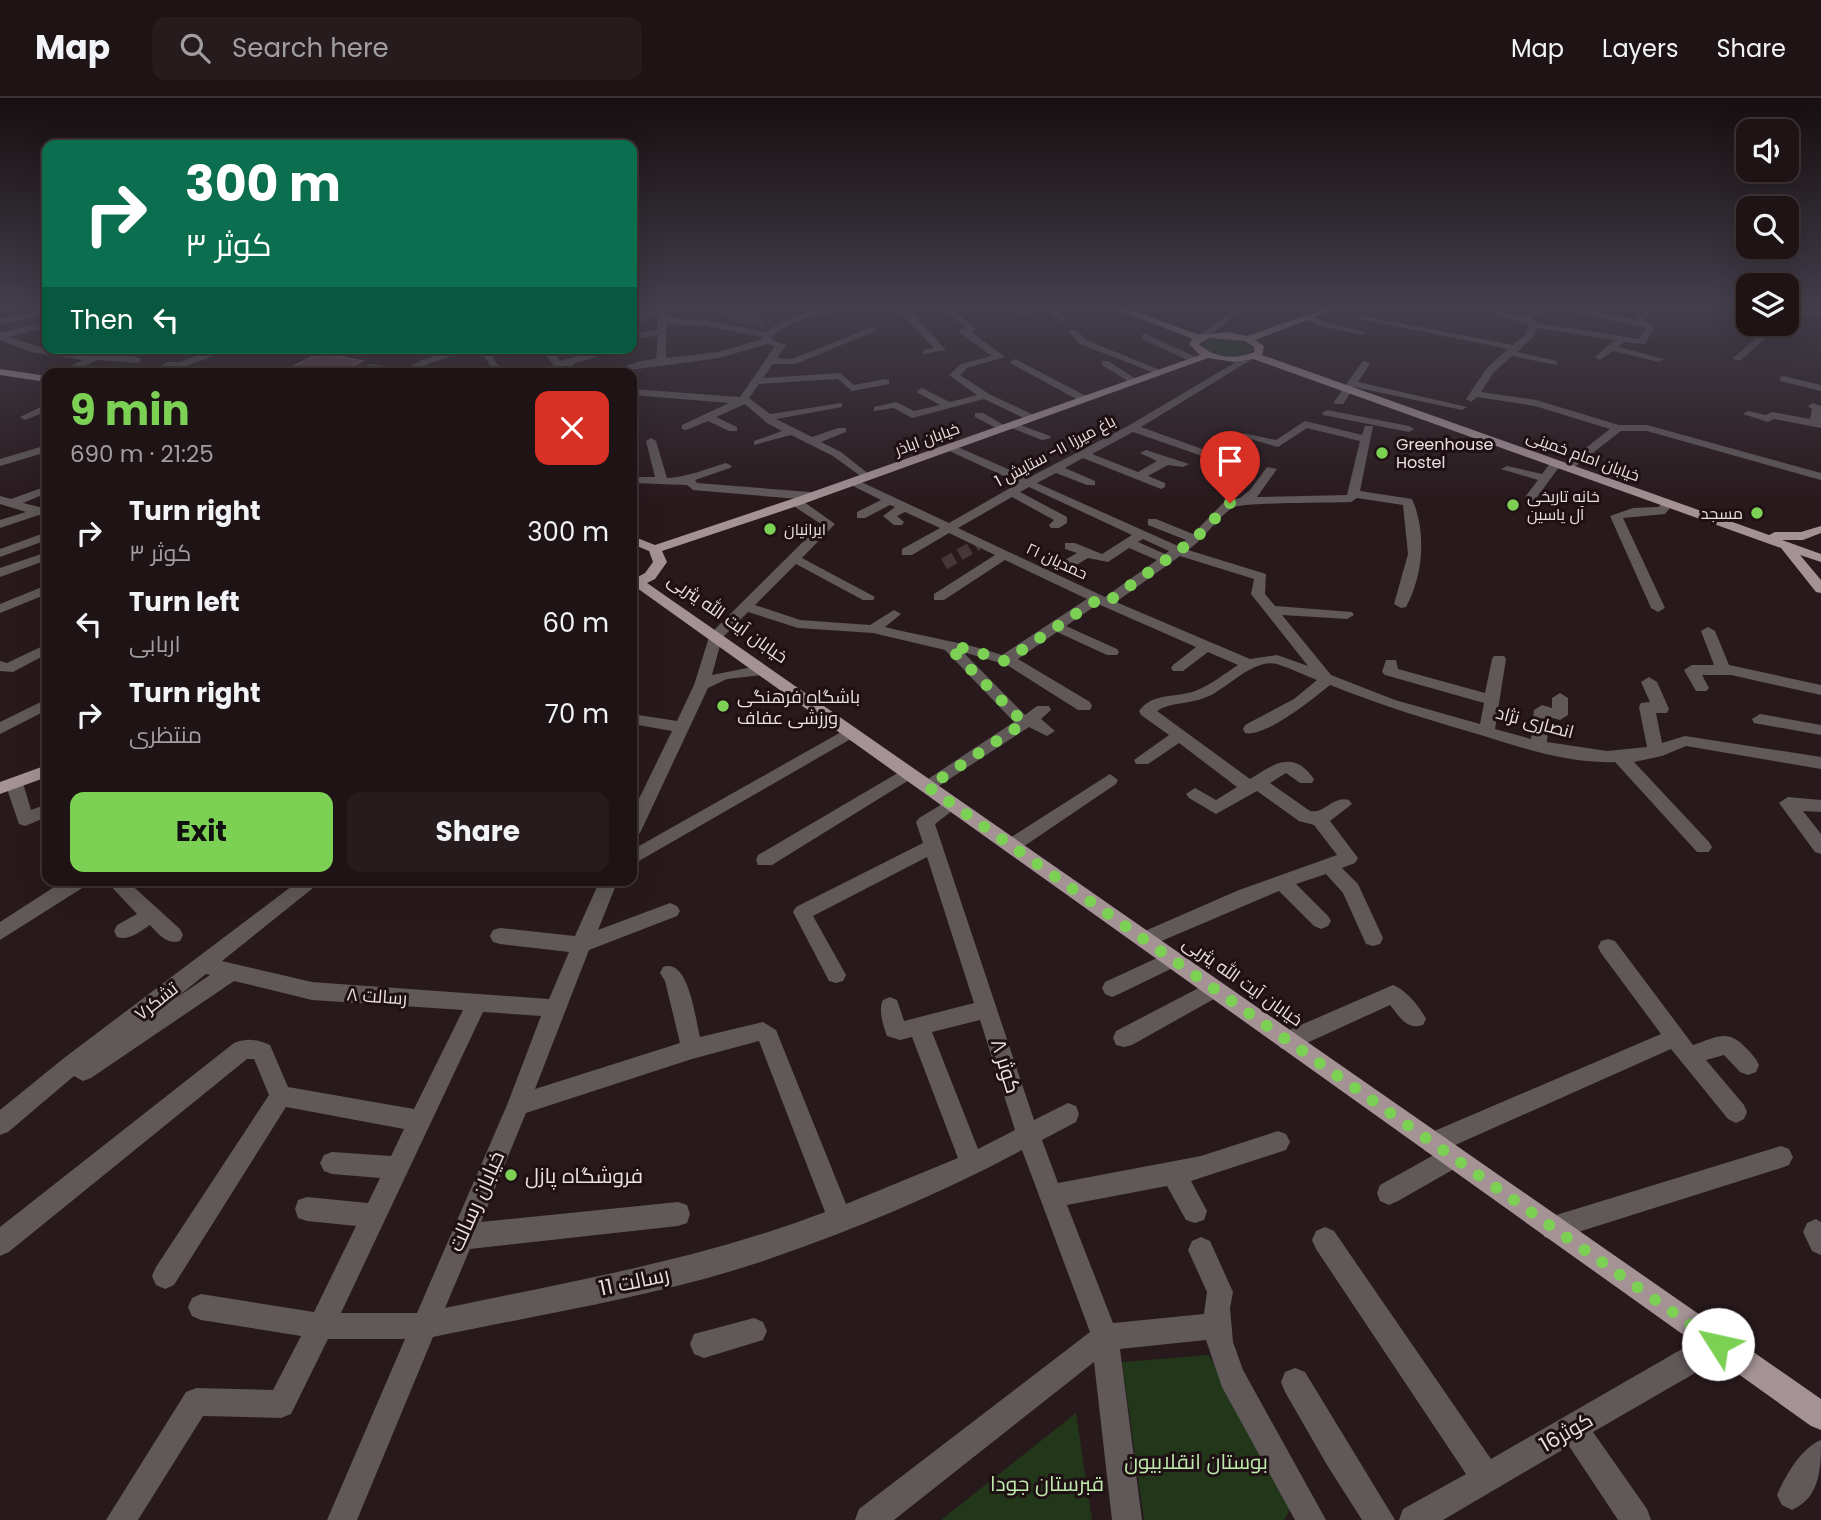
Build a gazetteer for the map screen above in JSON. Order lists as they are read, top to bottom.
{
  "streets": {
    "main road": ["خیابان اباذر", "خیابان امام خمینی", "خیابان آیت الله یثربی"],
    "street": [
      "باغ میرزا ۱۱- ستایش 1",
      "حمدیان ۲۱",
      "انصاری نژاد",
      "رسالت ۸",
      "تشکر۷",
      "کوثر ۸",
      "خیابان رسالت",
      "رسالت 11",
      "کوثر16"
    ]
  },
  "crossings": [
    ["خیابان اباذر", "حمدیان ۲۱"],
    ["باغ میرزا ۱۱- ستایش 1", "حمدیان ۲۱"],
    ["حمدیان ۲۱", "انصاری نژاد"],
    ["خیابان آیت الله یثربی", "کوثر ۸"],
    ["خیابان آیت الله یثربی", "کوثر16"],
    ["رسالت ۸", "تشکر۷"],
    ["رسالت ۸", "خیابان رسالت"],
    ["کوثر ۸", "رسالت 11"],
    ["خیابان رسالت", "رسالت 11"]
  ],
  "parks": ["بوستان انقلابیون", "قبرستان جودا"],
  "places": [
    "Greenhouse Hostel",
    "خانه تاریخی آل یاسین",
    "مسجد",
    "ایرانیان",
    "باشگاه فرهنگی ورزشی عفاف",
    "فروشگاه پازل"
  ],
  "page": {
    "header": "Map",
    "search": "Search here",
    "nav": ["Map", "Layers", "Share"],
    "turn": ["300 m", "کوثر ۳"],
    "then": "Then",
    "heading": ["9 min", "690 m · 21:25"],
    "list": [
      {
        "name": "Turn right",
        "note": "کوثر ۳",
        "value": "300 m"
      },
      {
        "name": "Turn left",
        "note": "اربابی",
        "value": "60 m"
      },
      {
        "name": "Turn right",
        "note": "منتظری",
        "value": "70 m"
      }
    ],
    "buttons": ["Exit", "Share"]
  }
}
